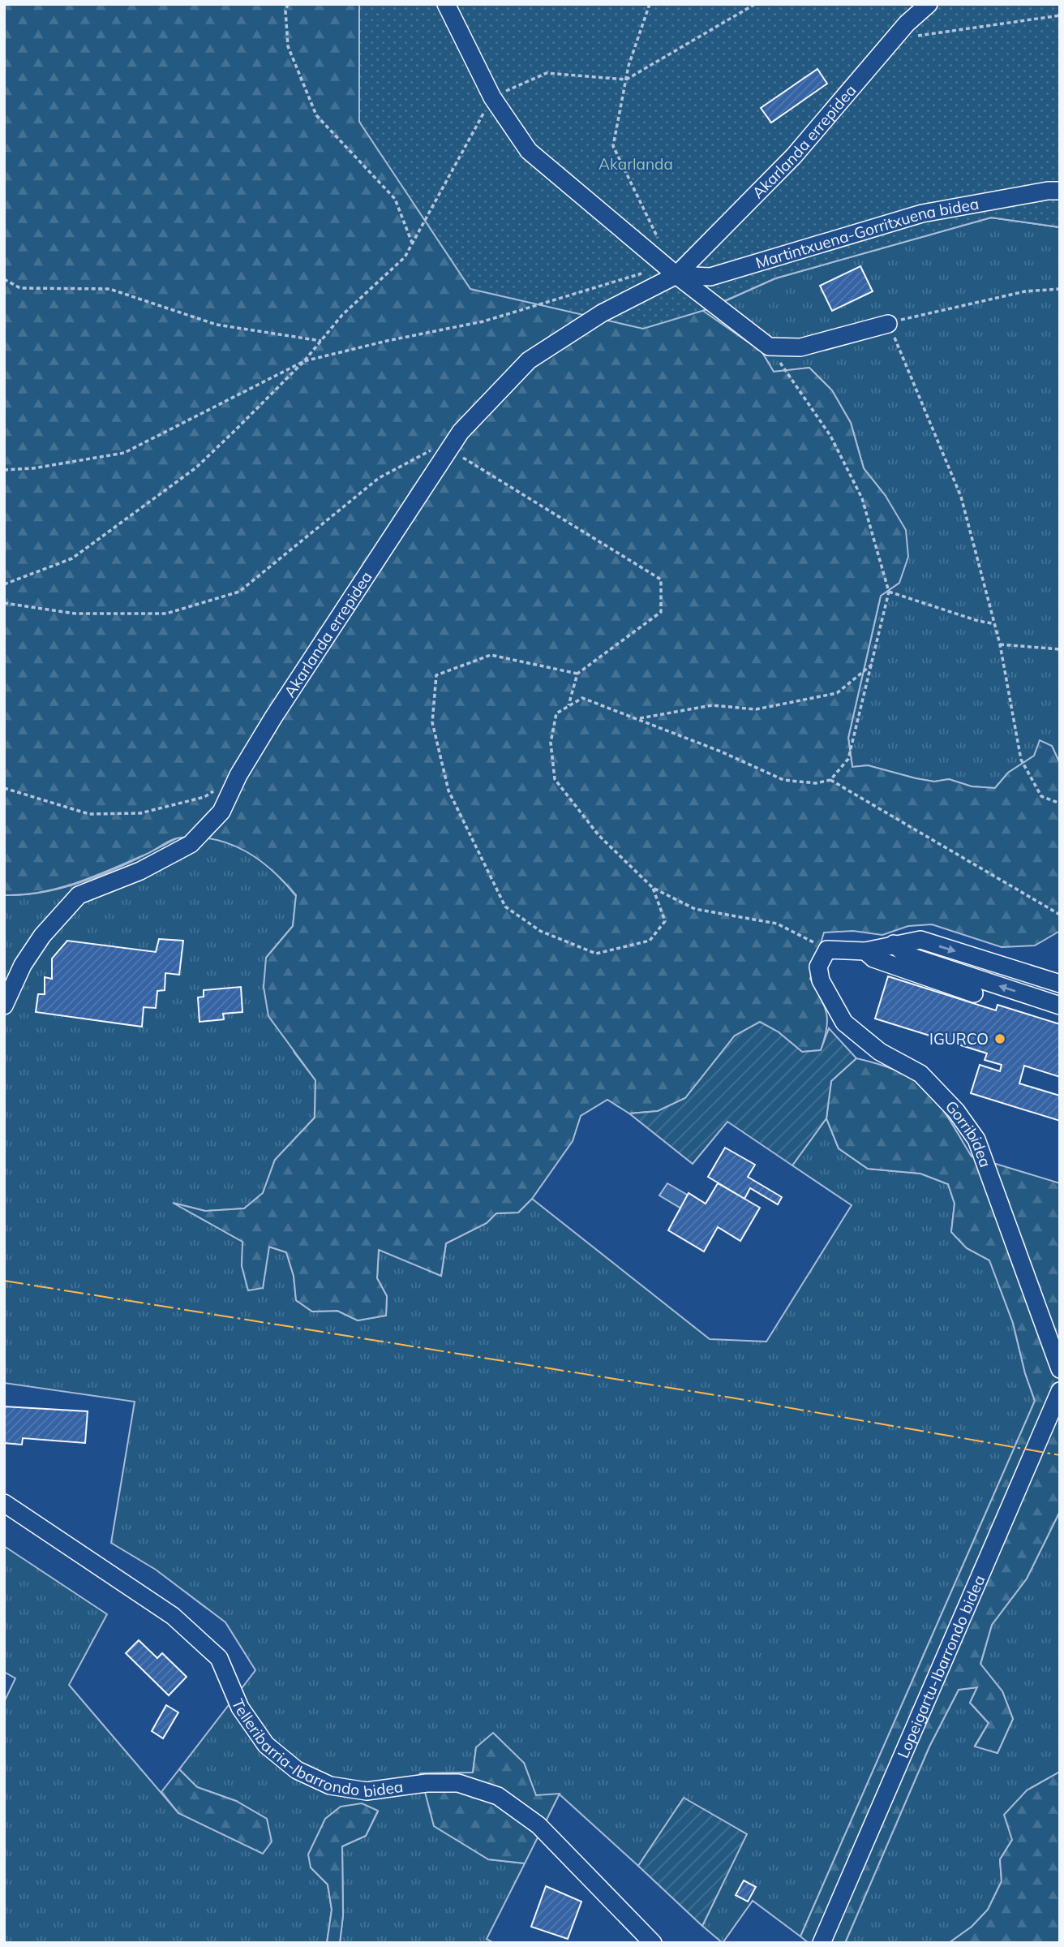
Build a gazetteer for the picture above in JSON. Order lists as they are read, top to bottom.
{
  "streets": {
    "street": [
      "Akarlanda errepidea",
      "Martintxuena-Gorritxuena bidea",
      "Gorribidea",
      "Lopeigartu-Ibarrondo bidea",
      "Telleribarria-Ibarrondo bidea"
    ]
  },
  "crossings": [
    ["Akarlanda errepidea", "Martintxuena-Gorritxuena bidea"]
  ],
  "parks": ["Akarlanda"],
  "places": ["IGURCO"]
}
